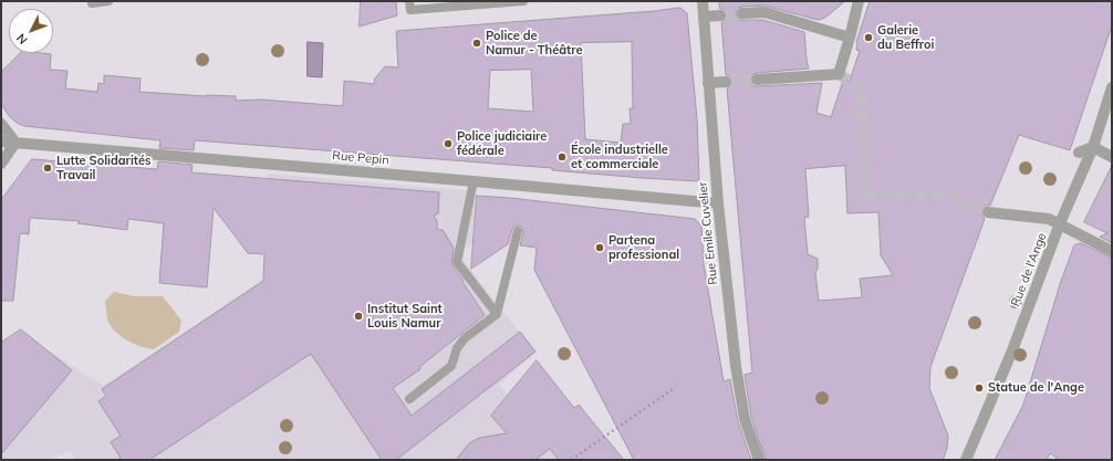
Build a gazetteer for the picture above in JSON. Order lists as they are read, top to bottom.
{
  "streets": {
    "street": ["Rue Pepin", "Rue Emile Cuvelier", "Rue de l'Ange"]
  },
  "crossings": [
    ["Rue Pepin", "Rue Emile Cuvelier"]
  ],
  "places": [
    "Galerie du Beffroi",
    "Police de Namur - Théâtre",
    "Police judiciaire fédérale",
    "École industrielle et commerciale",
    "Lutte Solidarités Travail",
    "Partena professional",
    "Institut Saint Louis Namur",
    "Statue de l'Ange"
  ],
  "north": "bottom left"
}
